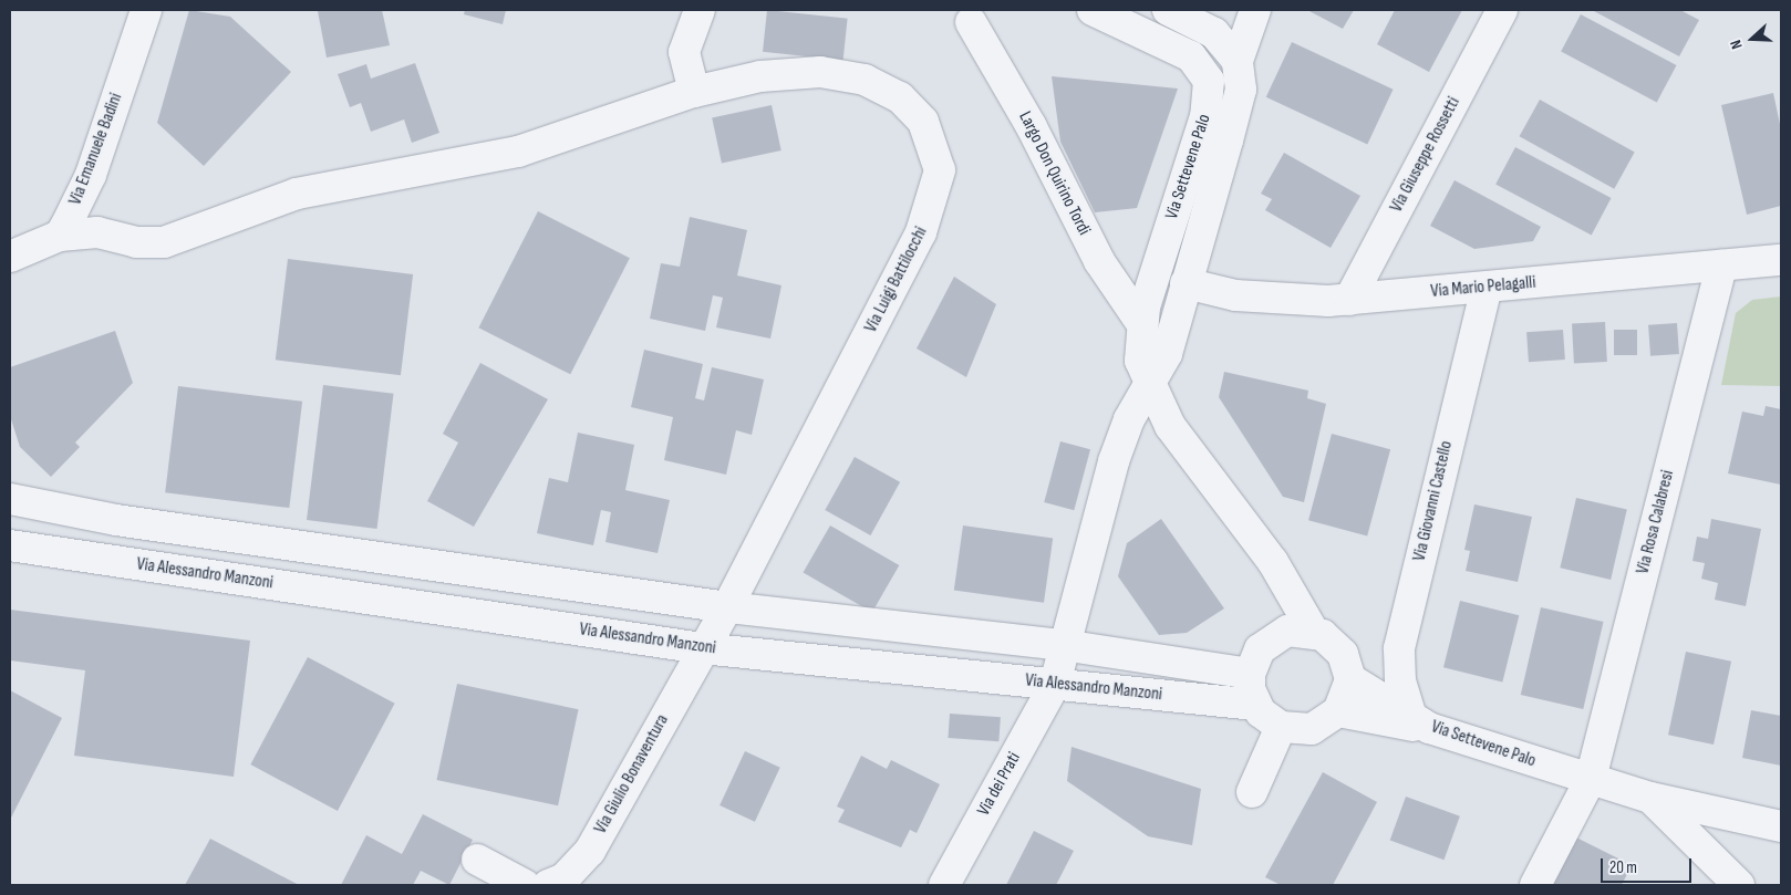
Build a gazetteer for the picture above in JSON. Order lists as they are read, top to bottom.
{
  "streets": {
    "street": [
      "Via Emanuele Badini",
      "Via Giuseppe Rossetti",
      "Via Settevene Palo",
      "Largo Don Quirino Tordi",
      "Via Luigi Battilocchi",
      "Via Mario Pelagalli",
      "Via Giovanni Castello",
      "Via Rosa Calabresi",
      "Via Alessandro Manzoni",
      "Via Giulio Bonaventura",
      "Via dei Prati"
    ]
  },
  "crossings": [
    ["Via Emanuele Badini", "Via Luigi Battilocchi"],
    ["Via Giuseppe Rossetti", "Via Mario Pelagalli"],
    ["Via Settevene Palo", "Largo Don Quirino Tordi"],
    ["Via Settevene Palo", "Via Mario Pelagalli"],
    ["Via Settevene Palo", "Via Giovanni Castello"],
    ["Via Settevene Palo", "Via Rosa Calabresi"],
    ["Via Settevene Palo", "Via Alessandro Manzoni"],
    ["Via Settevene Palo", "Via dei Prati"],
    ["Via Luigi Battilocchi", "Via Alessandro Manzoni"],
    ["Via Luigi Battilocchi", "Via Giulio Bonaventura"],
    ["Via Mario Pelagalli", "Via Giovanni Castello"],
    ["Via Mario Pelagalli", "Via Rosa Calabresi"],
    ["Via Alessandro Manzoni", "Via Giulio Bonaventura"],
    ["Via Alessandro Manzoni", "Via dei Prati"]
  ],
  "scale_bar": "20 m",
  "north": "left"
}
